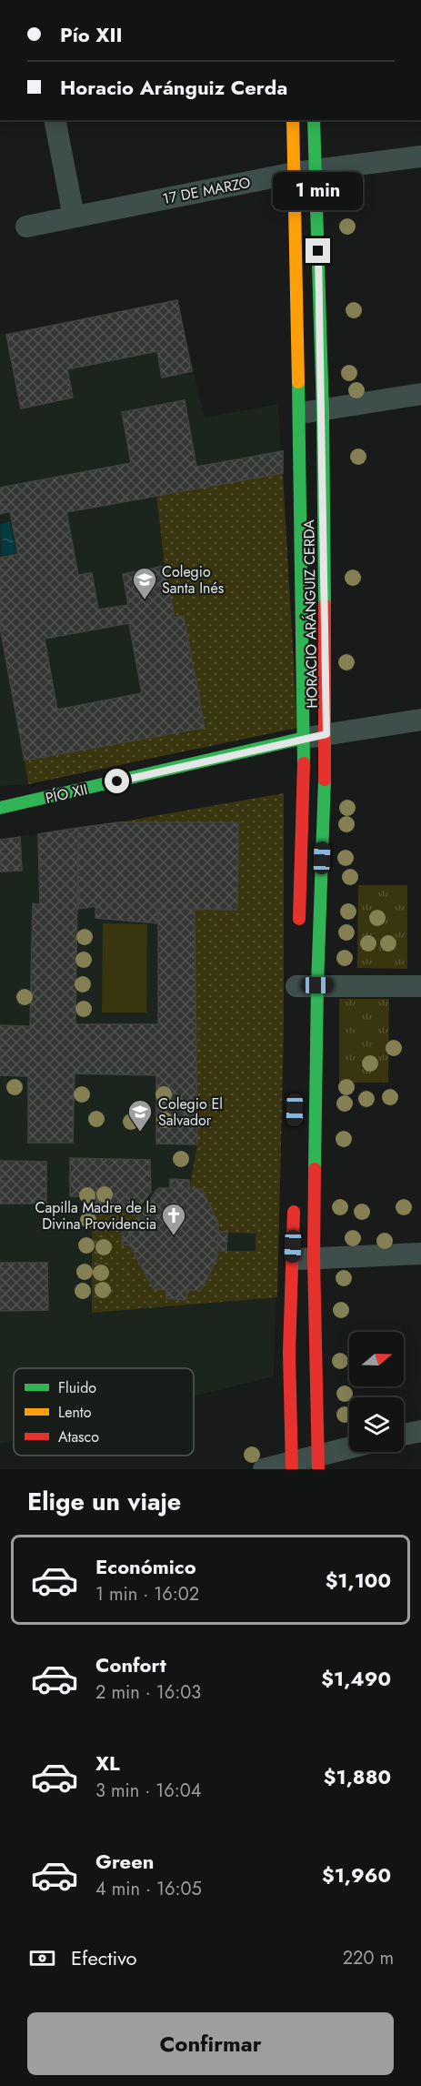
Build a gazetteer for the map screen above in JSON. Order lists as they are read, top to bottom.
{
  "streets": {
    "street": ["17 DE MARZO", "HORACIO ARÁNGUIZ CERDA", "PÍO XII"]
  },
  "crossings": [
    ["17 DE MARZO", "HORACIO ARÁNGUIZ CERDA"],
    ["HORACIO ARÁNGUIZ CERDA", "PÍO XII"]
  ],
  "places": {
    "school or university": ["Colegio Santa Inés", "Colegio El Salvador"],
    "church": ["Capilla Madre de la Divina Providencia"]
  },
  "legend": ["Fluido", "Lento", "Atasco"],
  "north": "right",
  "page": {
    "banner": ["Pío XII", "Horacio Aránguiz Cerda"],
    "bubble": "1 min",
    "heading": "Elige un viaje",
    "list": [
      {
        "name": "Económico",
        "note": "1 min · 16:02",
        "value": "$1,100"
      },
      {
        "name": "Confort",
        "note": "2 min · 16:03",
        "value": "$1,490"
      },
      {
        "name": "XL",
        "note": "3 min · 16:04",
        "value": "$1,880"
      },
      {
        "name": "Green",
        "note": "4 min · 16:05",
        "value": "$1,960"
      }
    ],
    "pay": ["Efectivo", "220 m"],
    "buttons": "Confirmar"
  }
}
